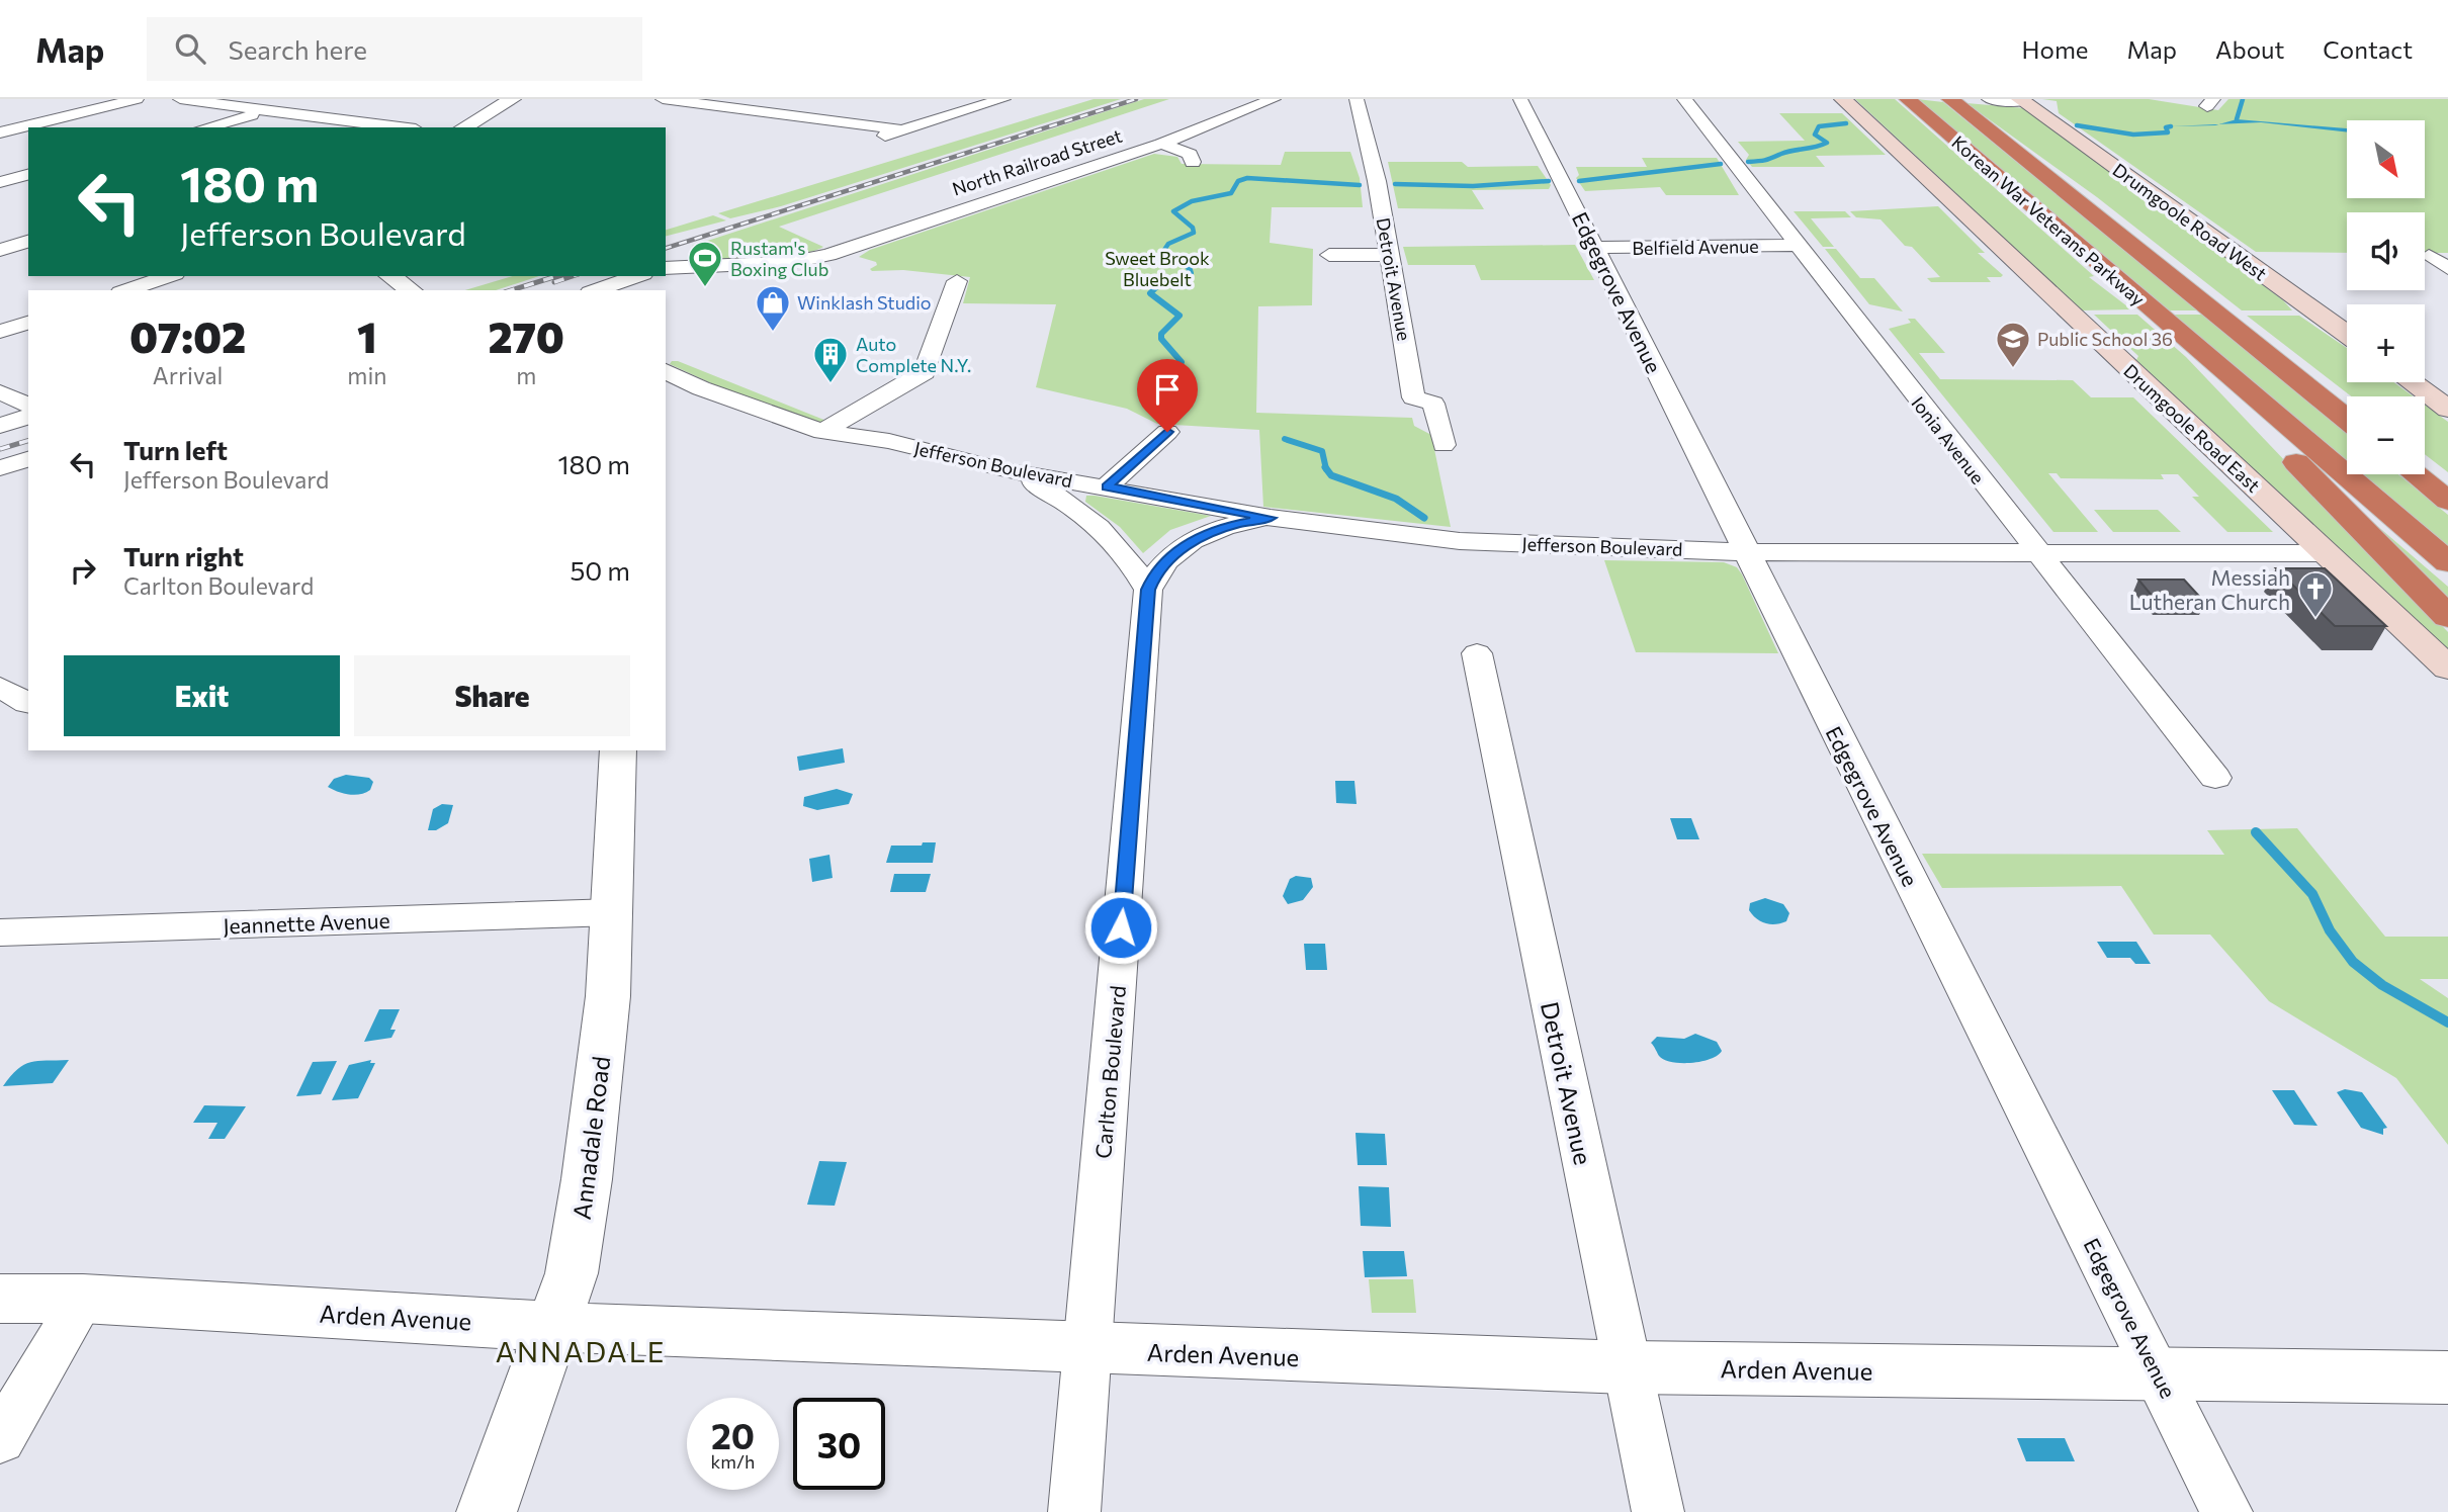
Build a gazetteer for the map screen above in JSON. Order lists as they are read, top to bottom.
{
  "streets": {
    "highway": ["Korean War Veterans Parkway"],
    "main road": ["Drumgoole Road West", "Drumgoole Road East"],
    "street": [
      "North Railroad Street",
      "Belfield Avenue",
      "Detroit Avenue",
      "Edgegrove Avenue",
      "Ionia Avenue",
      "Jefferson Boulevard",
      "Jeannette Avenue",
      "Carlton Boulevard",
      "Annadale Road",
      "Arden Avenue"
    ]
  },
  "crossings": [
    ["Belfield Avenue", "Edgegrove Avenue"],
    ["Belfield Avenue", "Ionia Avenue"],
    ["Detroit Avenue", "Arden Avenue"],
    ["Edgegrove Avenue", "Jefferson Boulevard"],
    ["Edgegrove Avenue", "Arden Avenue"],
    ["Drumgoole Road East", "Jefferson Boulevard"],
    ["Ionia Avenue", "Jefferson Boulevard"],
    ["Jefferson Boulevard", "Carlton Boulevard"],
    ["Jeannette Avenue", "Annadale Road"],
    ["Carlton Boulevard", "Arden Avenue"],
    ["Annadale Road", "Arden Avenue"]
  ],
  "districts": ["ANNADALE"],
  "parks": ["Sweet Brook Bluebelt"],
  "places": {
    "sports": ["Rustam's Boxing Club"],
    "shop": ["Winklash Studio"],
    "school or university": ["Public School 36"],
    "building": ["Auto Complete N.Y."],
    "church": ["Messiah Lutheran Church"]
  },
  "north": "bottom right",
  "page": {
    "header": "Map",
    "search": "Search here",
    "nav": [
      "Home",
      "Map",
      "About",
      "Contact"
    ],
    "map_buttons": ["+", "−"],
    "turn": ["180 m", "Jefferson Boulevard"],
    "eta": [
      "07:02",
      "Arrival",
      "1",
      "min",
      "270",
      "m"
    ],
    "list": [
      {
        "name": "Turn left",
        "note": "Jefferson Boulevard",
        "value": "180 m"
      },
      {
        "name": "Turn right",
        "note": "Carlton Boulevard",
        "value": "50 m"
      }
    ],
    "buttons": ["Exit", "Share"],
    "speed": "20 km/h",
    "limit": "30"
  }
}
